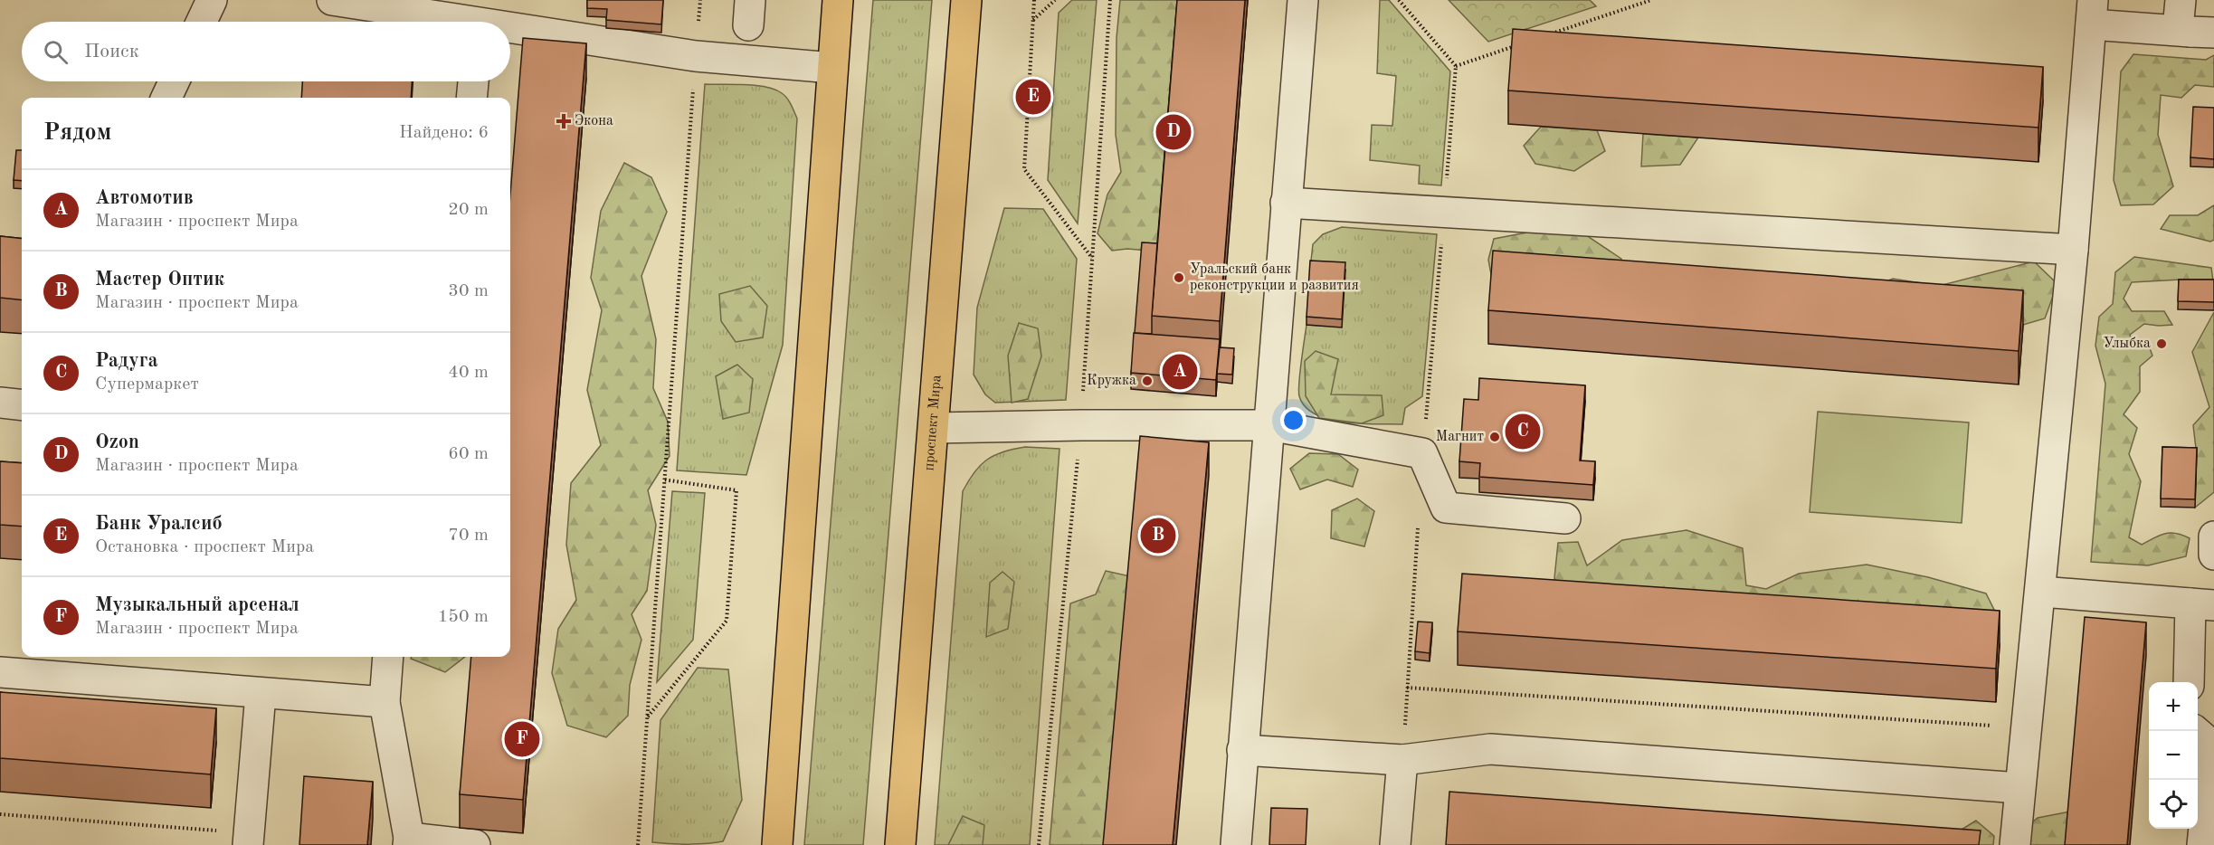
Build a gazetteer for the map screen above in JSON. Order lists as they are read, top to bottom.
{
  "streets": {
    "main road": ["проспект Мира"]
  },
  "places": {
    "health": ["Экона"],
    "other": [
      "Уральский банк реконструкции и развития",
      "Улыбка",
      "Кружка",
      "Магнит"
    ]
  },
  "page": {
    "search": "Поиск",
    "pins": [
      "E",
      "D",
      "A",
      "C",
      "B",
      "F"
    ],
    "heading": ["Рядом", "Найдено: 6"],
    "list": [
      {
        "mark": "A",
        "name": "Автомотив",
        "note": "Магазин · проспект Мира",
        "value": "20 m"
      },
      {
        "mark": "B",
        "name": "Мастер Оптик",
        "note": "Магазин · проспект Мира",
        "value": "30 m"
      },
      {
        "mark": "C",
        "name": "Радуга",
        "note": "Супермаркет",
        "value": "40 m"
      },
      {
        "mark": "D",
        "name": "Ozon",
        "note": "Магазин · проспект Мира",
        "value": "60 m"
      },
      {
        "mark": "E",
        "name": "Банк Уралсиб",
        "note": "Остановка · проспект Мира",
        "value": "70 m"
      },
      {
        "mark": "F",
        "name": "Музыкальный арсенал",
        "note": "Магазин · проспект Мира",
        "value": "150 m"
      }
    ],
    "map_buttons": ["+", "−"]
  }
}
